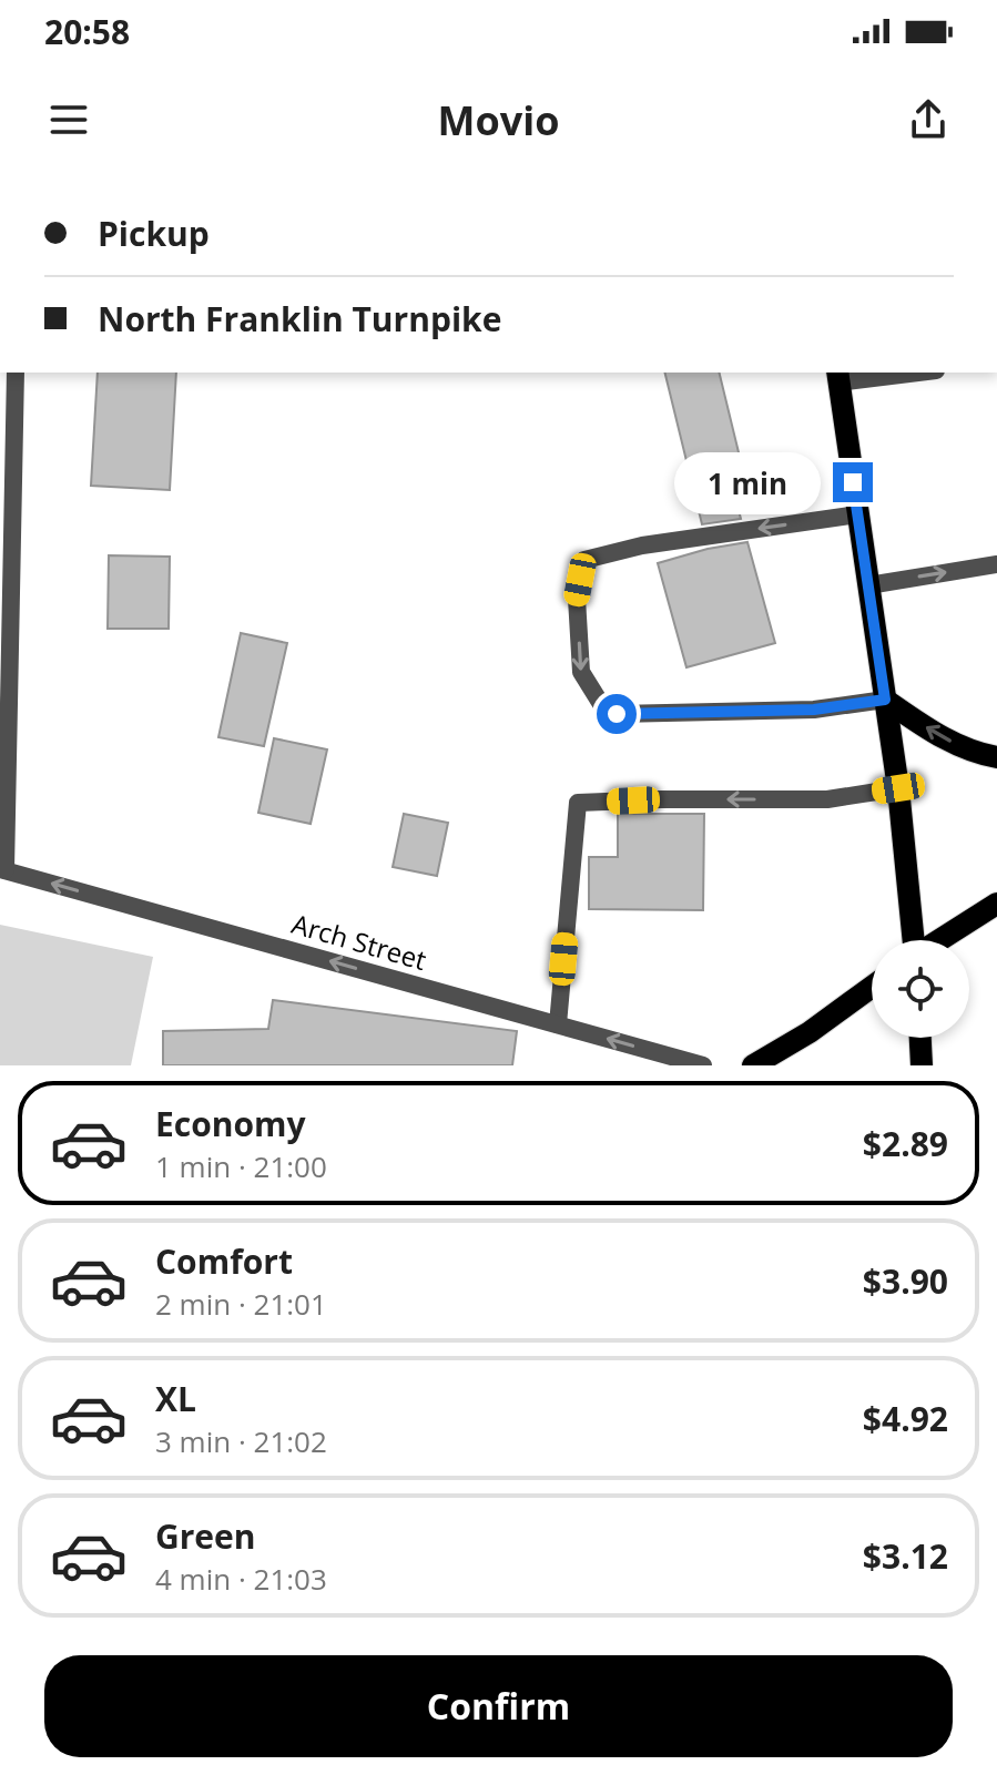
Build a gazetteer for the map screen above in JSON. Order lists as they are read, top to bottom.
{
  "streets": {
    "street": ["Arch Street"]
  },
  "one_way": ["Arch Street"],
  "page": {
    "status": "20:58",
    "header": "Movio",
    "banner": ["Pickup", "North Franklin Turnpike"],
    "bubble": "1 min",
    "list": [
      {
        "name": "Economy",
        "note": "1 min · 21:00",
        "value": "$2.89"
      },
      {
        "name": "Comfort",
        "note": "2 min · 21:01",
        "value": "$3.90"
      },
      {
        "name": "XL",
        "note": "3 min · 21:02",
        "value": "$4.92"
      },
      {
        "name": "Green",
        "note": "4 min · 21:03",
        "value": "$3.12"
      }
    ],
    "buttons": "Confirm"
  }
}
